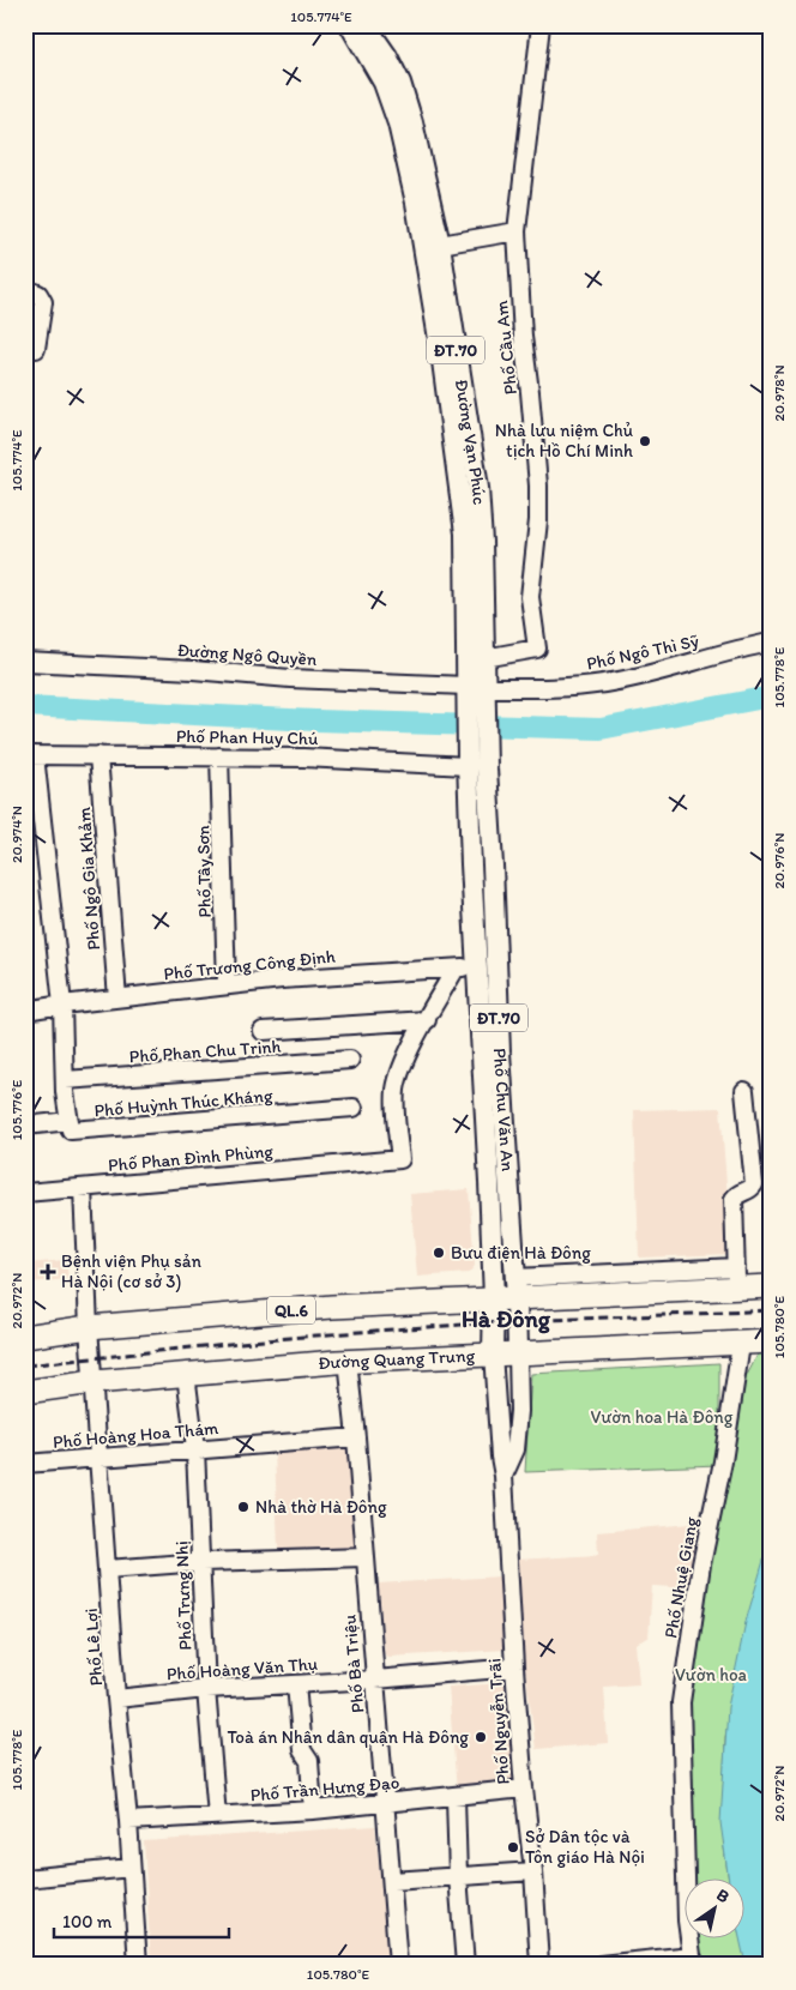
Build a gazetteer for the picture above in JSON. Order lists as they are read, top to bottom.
{
  "streets": {
    "highway": ["QL.6", "Đường Quang Trung"],
    "main road": ["ĐT.70", "Đường Vạn Phúc", "Phố Chu Văn An"],
    "street": [
      "Phố Cầu Am",
      "Phố Ngô Thì Sỹ",
      "Đường Ngô Quyền",
      "Phố Phan Huy Chú",
      "Phố Tây Sơn",
      "Phố Ngô Gia Khảm",
      "Phố Trương Công Định",
      "Phố Phan Chu Trinh",
      "Phố Huỳnh Thúc Kháng",
      "Phố Phan Đình Phùng",
      "Phố Hoàng Hoa Thám",
      "Phố Nhuệ Giang",
      "Phố Trưng Nhị",
      "Phố Lê Lợi",
      "Phố Bà Triệu",
      "Phố Hoàng Văn Thụ",
      "Phố Nguyễn Trãi",
      "Phố Trần Hưng Đạo"
    ]
  },
  "crossings": [
    ["Phố Cầu Am", "Đường Vạn Phúc"],
    ["ĐT.70", "Đường Vạn Phúc"],
    ["ĐT.70", "Phố Ngô Thì Sỹ"],
    ["ĐT.70", "Đường Ngô Quyền"],
    ["ĐT.70", "Phố Phan Huy Chú"],
    ["ĐT.70", "Phố Chu Văn An"],
    ["Đường Vạn Phúc", "Phố Ngô Thì Sỹ"],
    ["Đường Vạn Phúc", "Đường Ngô Quyền"],
    ["Phố Ngô Thì Sỹ", "Đường Ngô Quyền"],
    ["Phố Phan Huy Chú", "Phố Tây Sơn"],
    ["Phố Phan Huy Chú", "Phố Ngô Gia Khảm"],
    ["Phố Phan Huy Chú", "Phố Chu Văn An"],
    ["Phố Tây Sơn", "Phố Trương Công Định"],
    ["Phố Ngô Gia Khảm", "Phố Trương Công Định"],
    ["Phố Trương Công Định", "Phố Chu Văn An"],
    ["Phố Chu Văn An", "QL.6"],
    ["Phố Chu Văn An", "Đường Quang Trung"],
    ["Phố Chu Văn An", "Phố Nguyễn Trãi"],
    ["Phố Phan Đình Phùng", "Phố Lê Lợi"],
    ["QL.6", "Phố Lê Lợi"],
    ["Đường Quang Trung", "Phố Nhuệ Giang"],
    ["Đường Quang Trung", "Phố Trưng Nhị"],
    ["Đường Quang Trung", "Phố Lê Lợi"],
    ["Đường Quang Trung", "Phố Bà Triệu"],
    ["Đường Quang Trung", "Phố Nguyễn Trãi"],
    ["Phố Hoàng Hoa Thám", "Phố Trưng Nhị"],
    ["Phố Hoàng Hoa Thám", "Phố Lê Lợi"],
    ["Phố Hoàng Hoa Thám", "Phố Bà Triệu"],
    ["Phố Trưng Nhị", "Phố Hoàng Văn Thụ"],
    ["Phố Trưng Nhị", "Phố Trần Hưng Đạo"],
    ["Phố Lê Lợi", "Phố Hoàng Văn Thụ"],
    ["Phố Lê Lợi", "Phố Trần Hưng Đạo"],
    ["Phố Bà Triệu", "Phố Hoàng Văn Thụ"],
    ["Phố Bà Triệu", "Phố Trần Hưng Đạo"],
    ["Phố Hoàng Văn Thụ", "Phố Nguyễn Trãi"],
    ["Phố Nguyễn Trãi", "Phố Trần Hưng Đạo"]
  ],
  "districts": ["Hà Đông"],
  "parks": ["Vườn hoa Hà Đông", "Vườn hoa"],
  "places": {
    "other": [
      "Nhà lưu niệm Chủ tịch Hồ Chí Minh",
      "Bưu điện Hà Đông",
      "Nhà thờ Hà Đông",
      "Toà án Nhân dân quận Hà Đông",
      "Sở Dân tộc và Tôn giáo Hà Nội"
    ],
    "health": ["Bệnh viện Phụ sản Hà Nội (cơ sở 3)"]
  },
  "scale_bar": "100 m",
  "north": "top right",
  "coordinates": [
    "105.774°E",
    "20.978°N",
    "105.778°E",
    "20.974°N",
    "20.976°N",
    "105.776°E",
    "20.972°N",
    "105.780°E"
  ]
}
